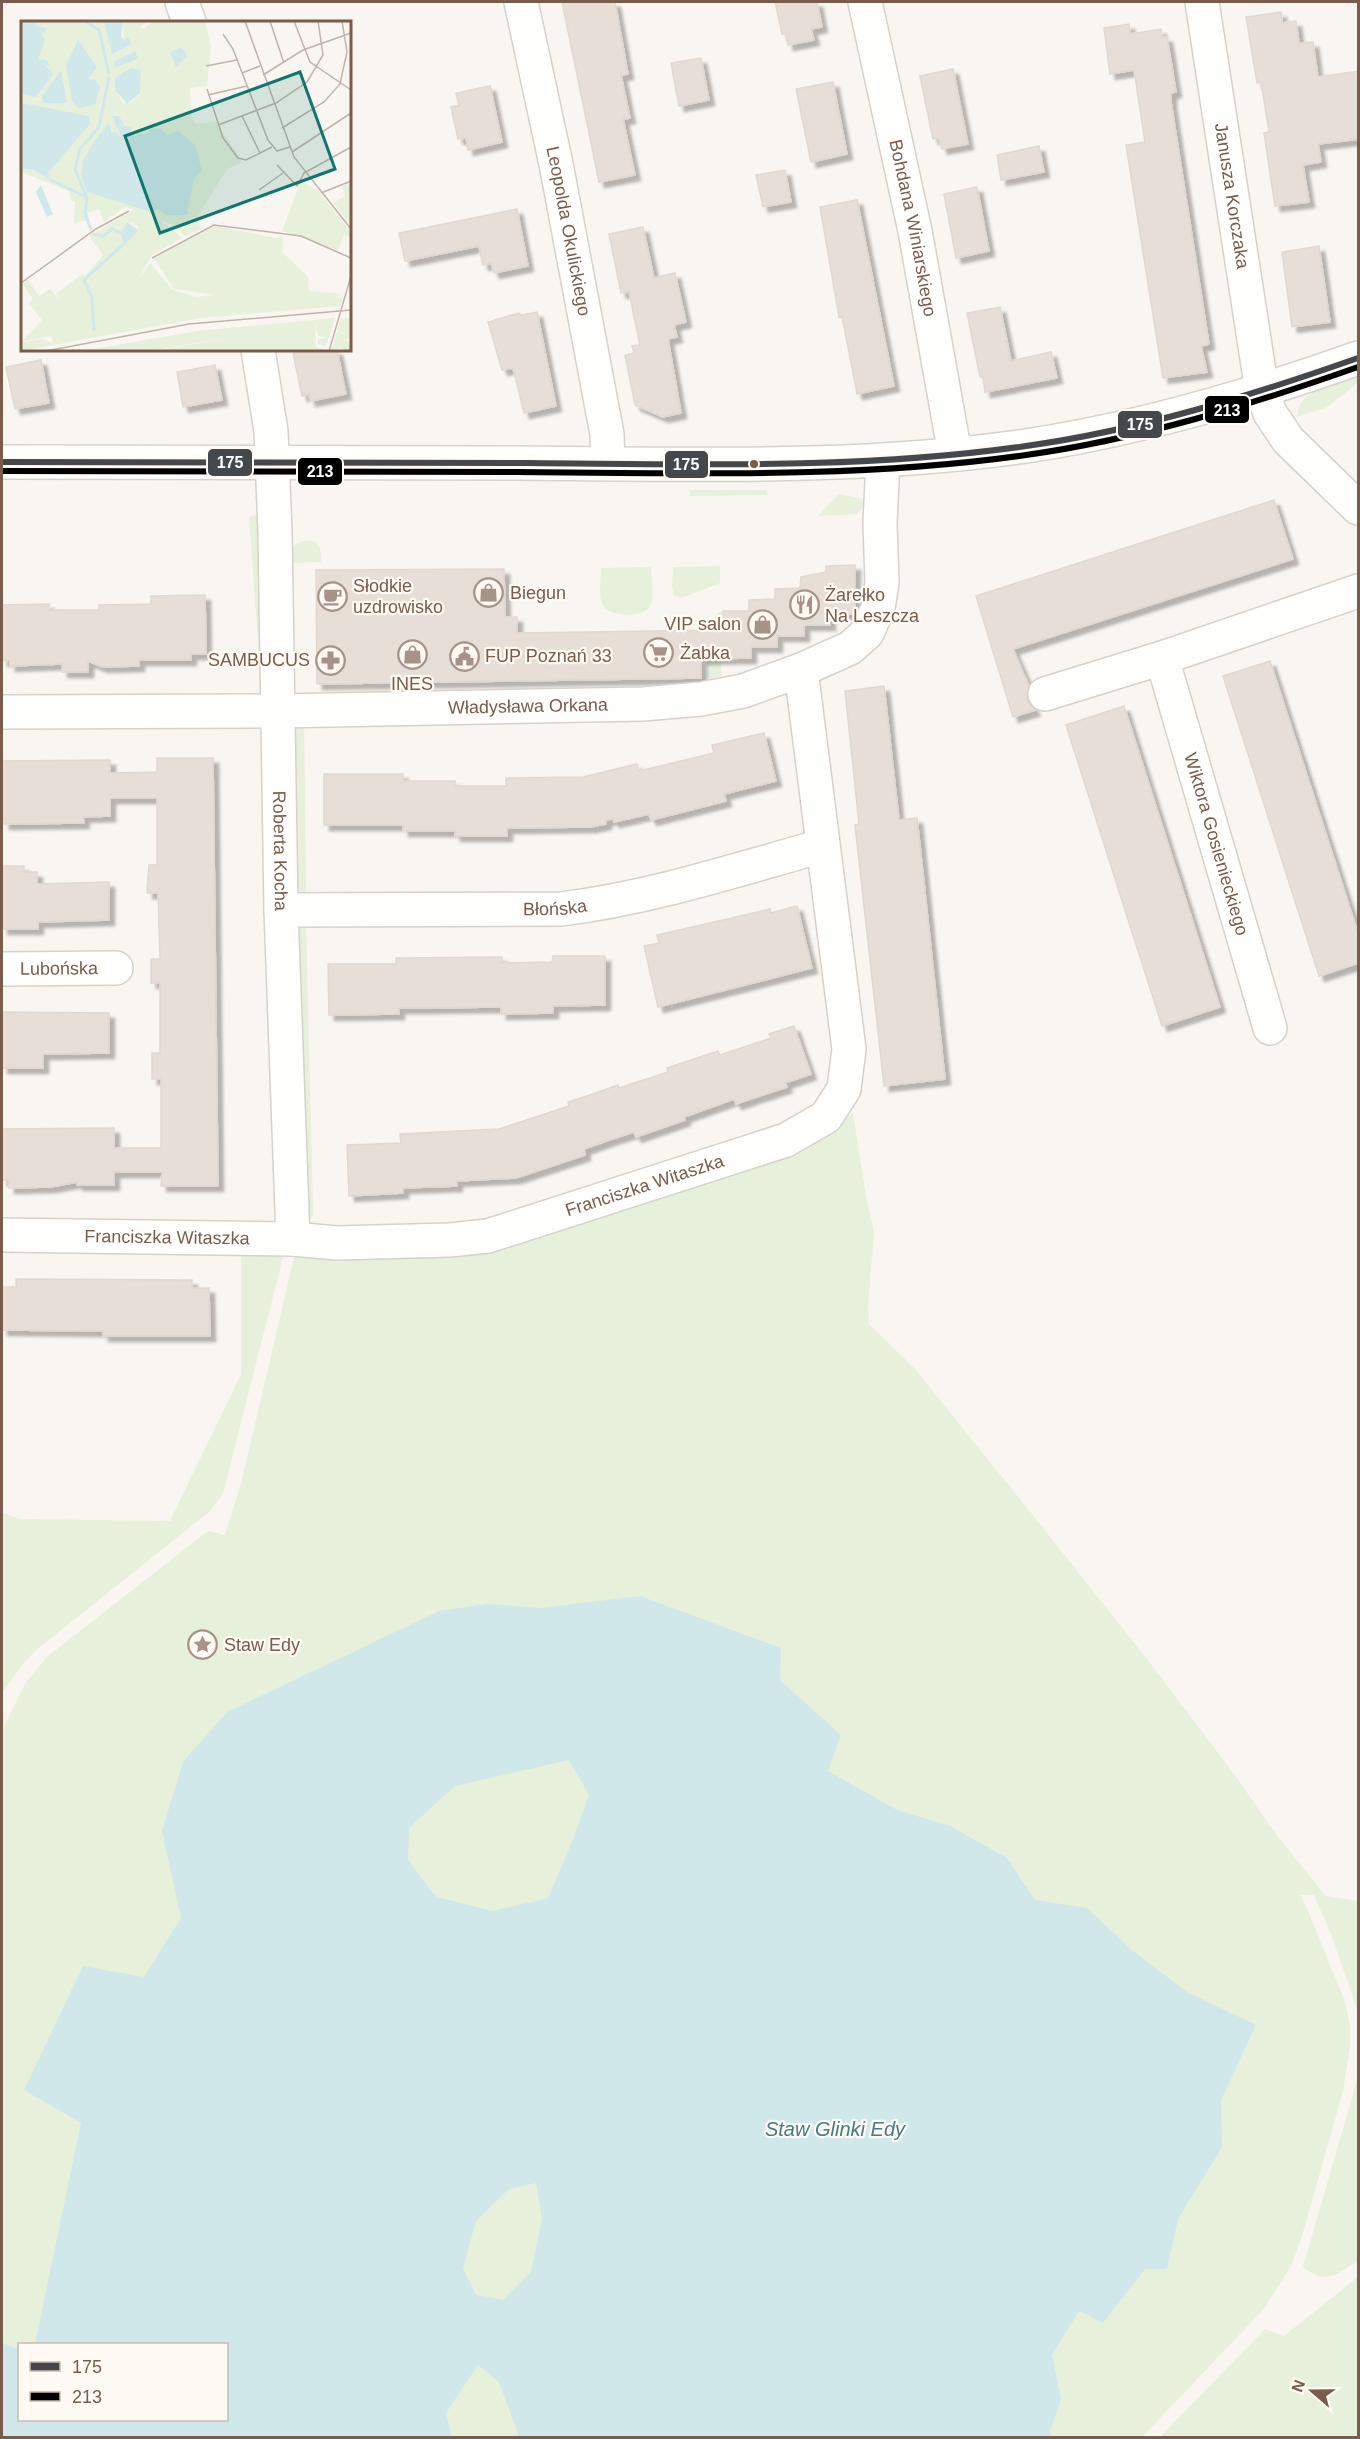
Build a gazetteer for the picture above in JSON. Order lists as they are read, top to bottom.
{
  "streets": {
    "street": [
      "Janusza Korczaka",
      "Bohdana Winiarskiego",
      "Leopolda Okulickiego",
      "Władysława Orkana",
      "Wiktora Gosienieckiego",
      "Roberta Kocha",
      "Błońska",
      "Lubońska",
      "Franciszka Witaszka"
    ]
  },
  "crossings": [
    ["Władysława Orkana", "Roberta Kocha"],
    ["Władysława Orkana", "Franciszka Witaszka"],
    ["Roberta Kocha", "Błońska"],
    ["Roberta Kocha", "Franciszka Witaszka"],
    ["Błońska", "Franciszka Witaszka"]
  ],
  "water": ["Staw Glinki Edy"],
  "places": {
    "shop": ["Biegun", "VIP salon", "INES"],
    "cafe": ["Słodkie uzdrowisko"],
    "restaurant": ["Żarełko Na Leszcza"],
    "supermarket": ["Żabka"],
    "public building": ["FUP Poznań 33"],
    "pharmacy": ["SAMBUCUS"],
    "place": ["Staw Edy"]
  },
  "lines": ["transit line 175", "transit line 213"],
  "legend": ["175", "213"],
  "north": "left"
}
